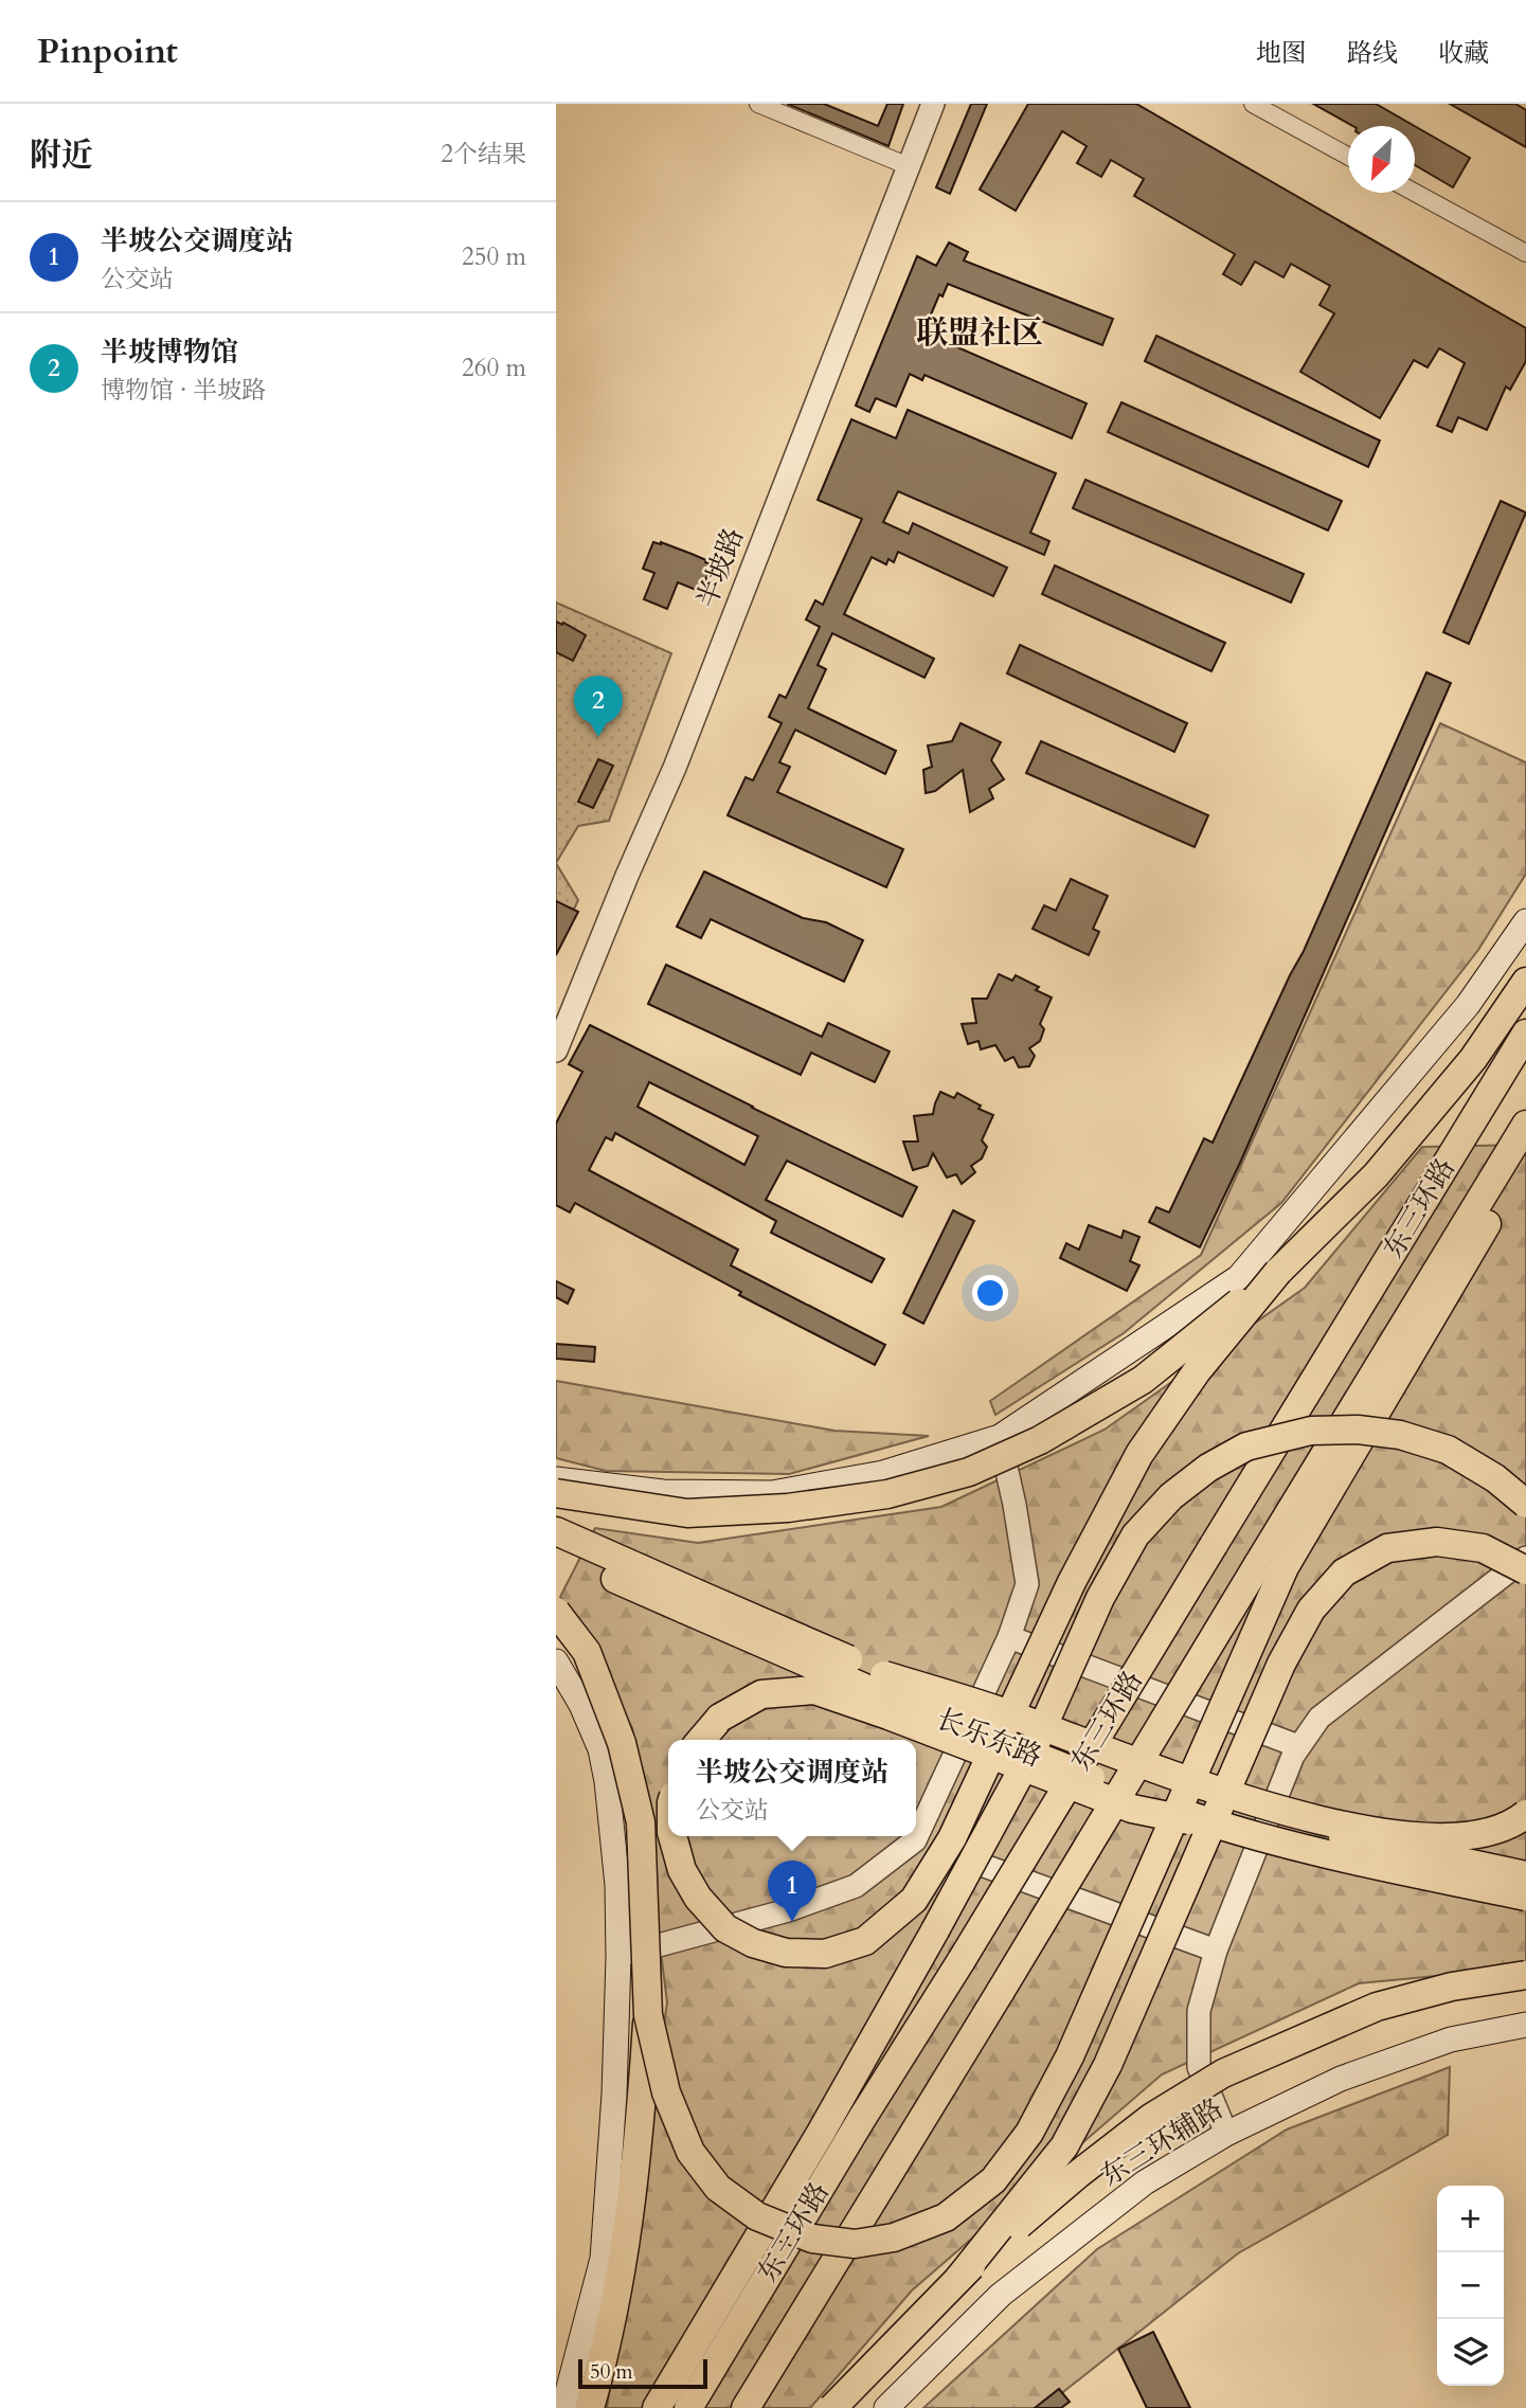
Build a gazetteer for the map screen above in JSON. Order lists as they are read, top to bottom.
{
  "streets": {
    "main road": ["东三环路", "长乐东路", "东三环辅路"],
    "street": ["半坡路"]
  },
  "districts": ["联盟社区"],
  "scale_bar": "50 m",
  "north": "bottom left",
  "page": {
    "header": "Pinpoint",
    "nav": ["地图", "路线", "收藏"],
    "heading": ["附近", "2个结果"],
    "list": [
      {
        "mark": "1",
        "name": "半坡公交调度站",
        "note": "公交站",
        "value": "250 m"
      },
      {
        "mark": "2",
        "name": "半坡博物馆",
        "note": "博物馆 · 半坡路",
        "value": "260 m"
      }
    ],
    "pins": ["2", "1"],
    "popup": ["半坡公交调度站", "公交站"],
    "map_buttons": ["+", "−"],
    "scale": "50 m"
  }
}
